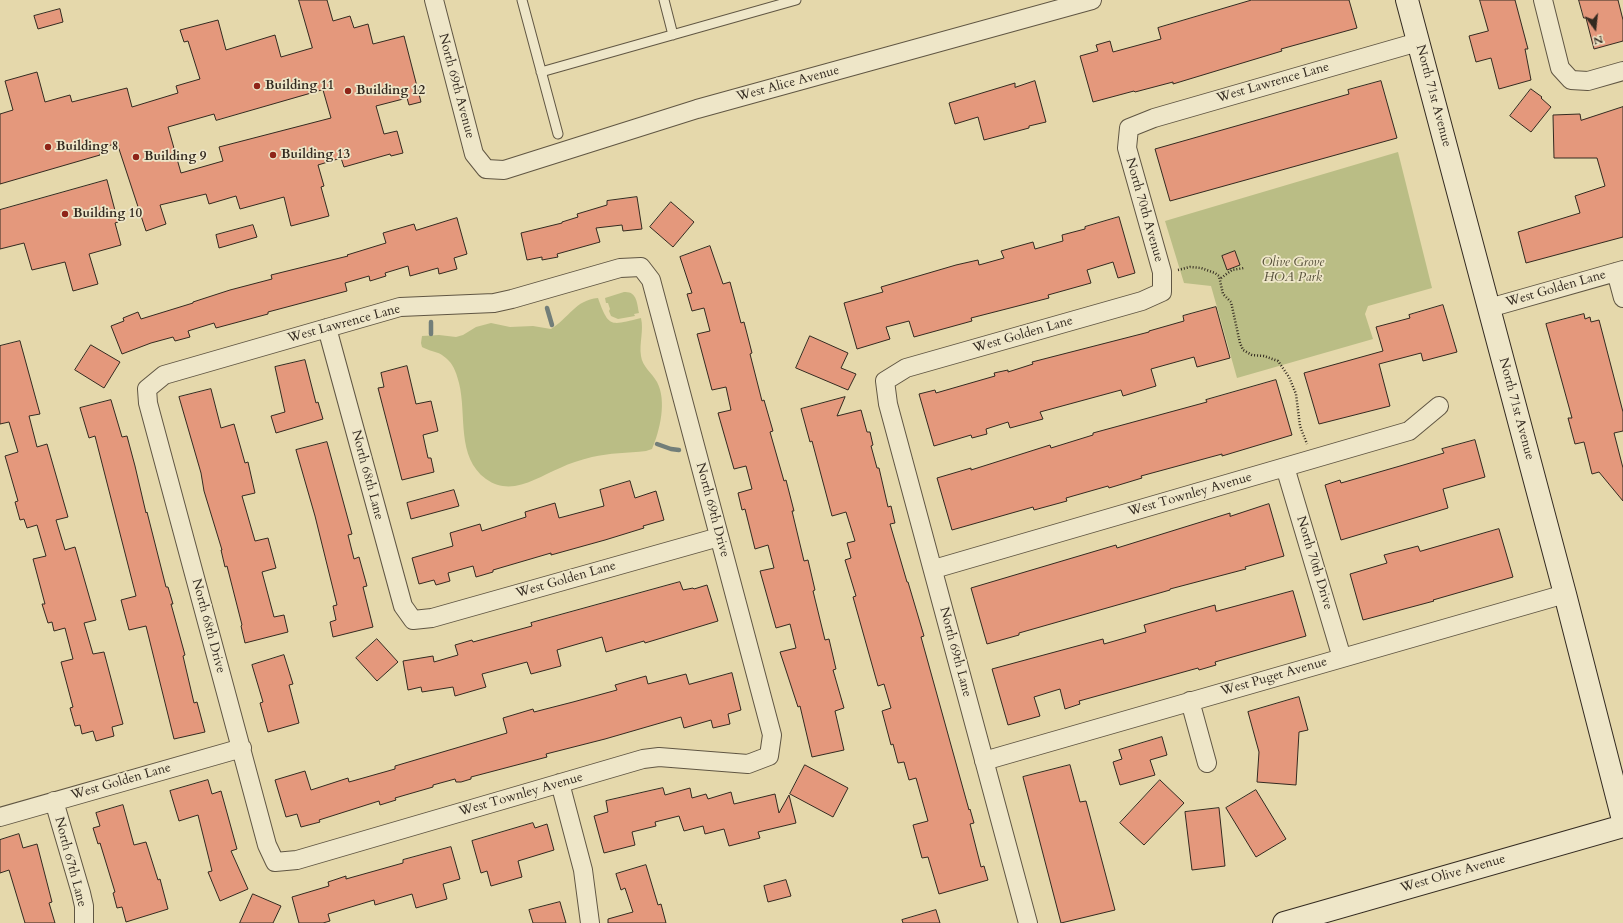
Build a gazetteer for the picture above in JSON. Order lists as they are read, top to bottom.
{
  "streets": {
    "street": [
      "West Lawrence Lane",
      "West Alice Avenue",
      "North 69th Avenue",
      "North 71st Avenue",
      "North 70th Avenue",
      "West Golden Lane",
      "North 68th Lane",
      "West Townley Avenue",
      "North 69th Drive",
      "North 70th Drive",
      "North 68th Drive",
      "North 69th Lane",
      "West Puget Avenue",
      "North 67th Lane",
      "West Olive Avenue"
    ]
  },
  "crossings": [
    ["West Lawrence Lane", "North 71st Avenue"],
    ["West Lawrence Lane", "North 70th Avenue"],
    ["West Lawrence Lane", "North 68th Lane"],
    ["West Lawrence Lane", "North 69th Drive"],
    ["West Lawrence Lane", "North 68th Drive"],
    ["West Alice Avenue", "North 69th Avenue"],
    ["North 71st Avenue", "West Golden Lane"],
    ["North 71st Avenue", "West Puget Avenue"],
    ["North 70th Avenue", "West Golden Lane"],
    ["West Golden Lane", "North 68th Lane"],
    ["West Golden Lane", "North 69th Drive"],
    ["West Golden Lane", "North 68th Drive"],
    ["West Golden Lane", "North 69th Lane"],
    ["West Golden Lane", "North 67th Lane"],
    ["West Townley Avenue", "North 69th Drive"],
    ["West Townley Avenue", "North 70th Drive"],
    ["West Townley Avenue", "North 68th Drive"],
    ["West Townley Avenue", "North 69th Lane"],
    ["North 70th Drive", "West Puget Avenue"],
    ["North 69th Lane", "West Puget Avenue"]
  ],
  "parks": ["Olive Grove HOA Park"],
  "places": [
    "Building 11",
    "Building 12",
    "Building 8",
    "Building 13",
    "Building 9",
    "Building 10"
  ],
  "north": "bottom"
}
